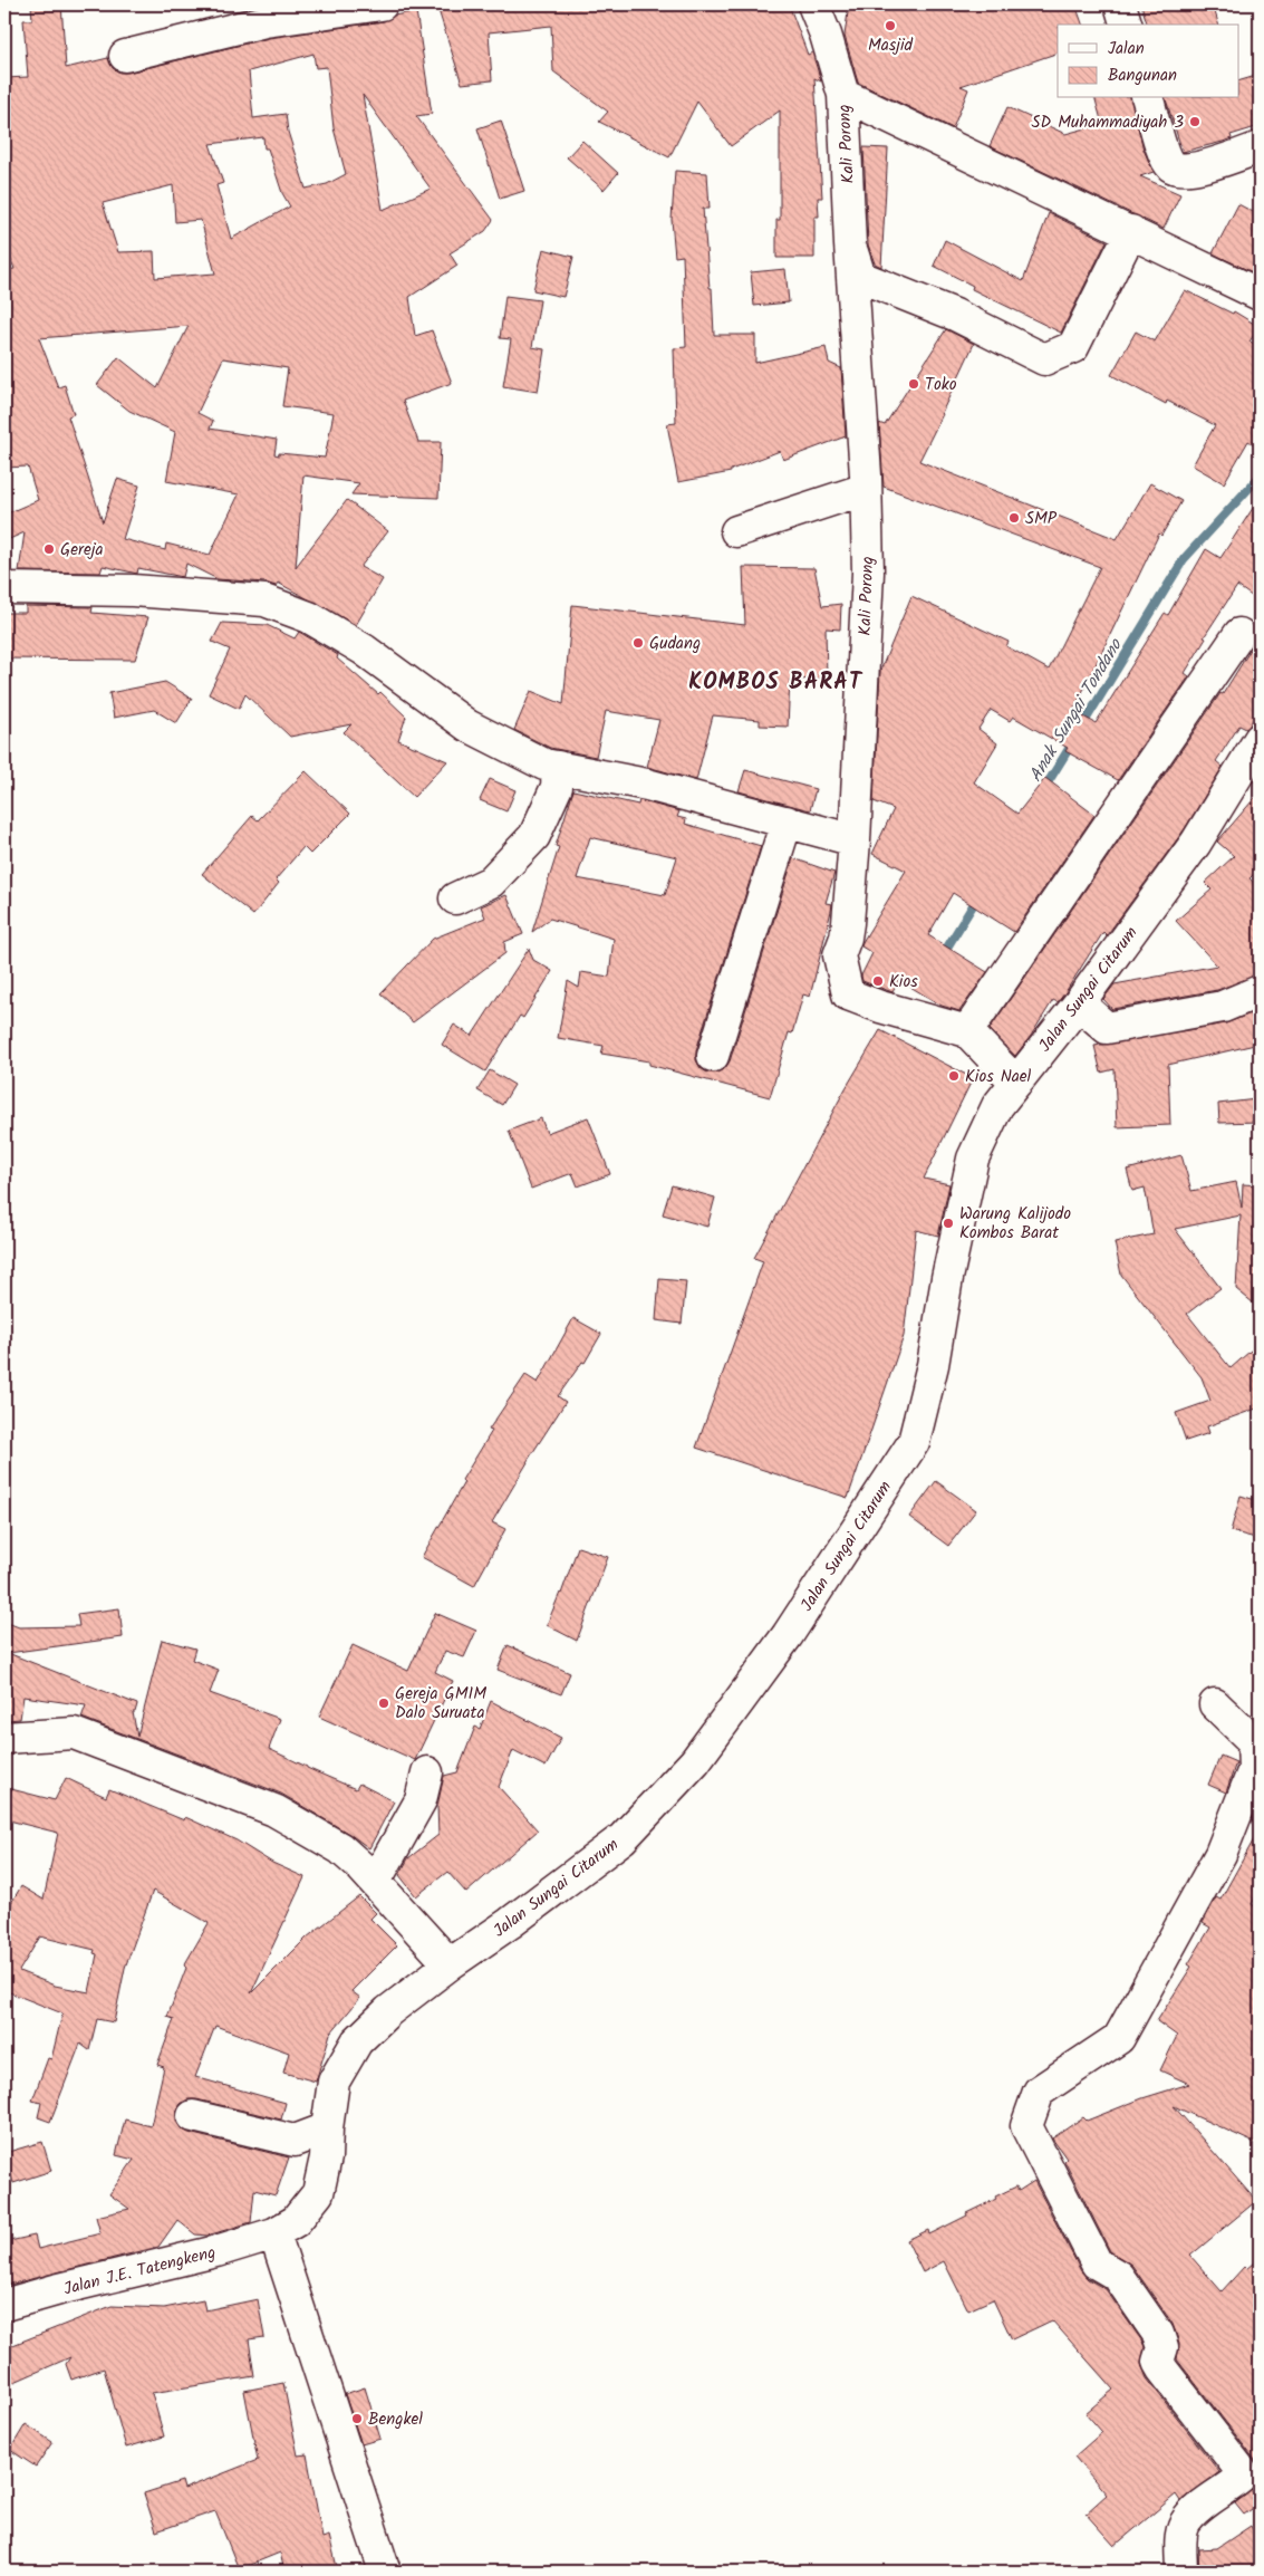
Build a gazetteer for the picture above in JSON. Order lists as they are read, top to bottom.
{
  "streets": {
    "street": ["Kali Porong", "Jalan Sungai Citarum", "Jalan J.E. Tatengkeng"]
  },
  "crossings": [
    ["Jalan Sungai Citarum", "Jalan J.E. Tatengkeng"]
  ],
  "districts": ["KOMBOS BARAT"],
  "water": ["Anak Sungai Tondano"],
  "places": [
    "Masjid",
    "SD Muhammadiyah 3",
    "Toko",
    "SMP",
    "Gereja",
    "Gudang",
    "Kios",
    "Kios Nael",
    "Warung Kalijodo Kombos Barat",
    "Gereja GMIM Dalo Suruata",
    "Bengkel"
  ],
  "legend": ["Jalan", "Bangunan"]
}
